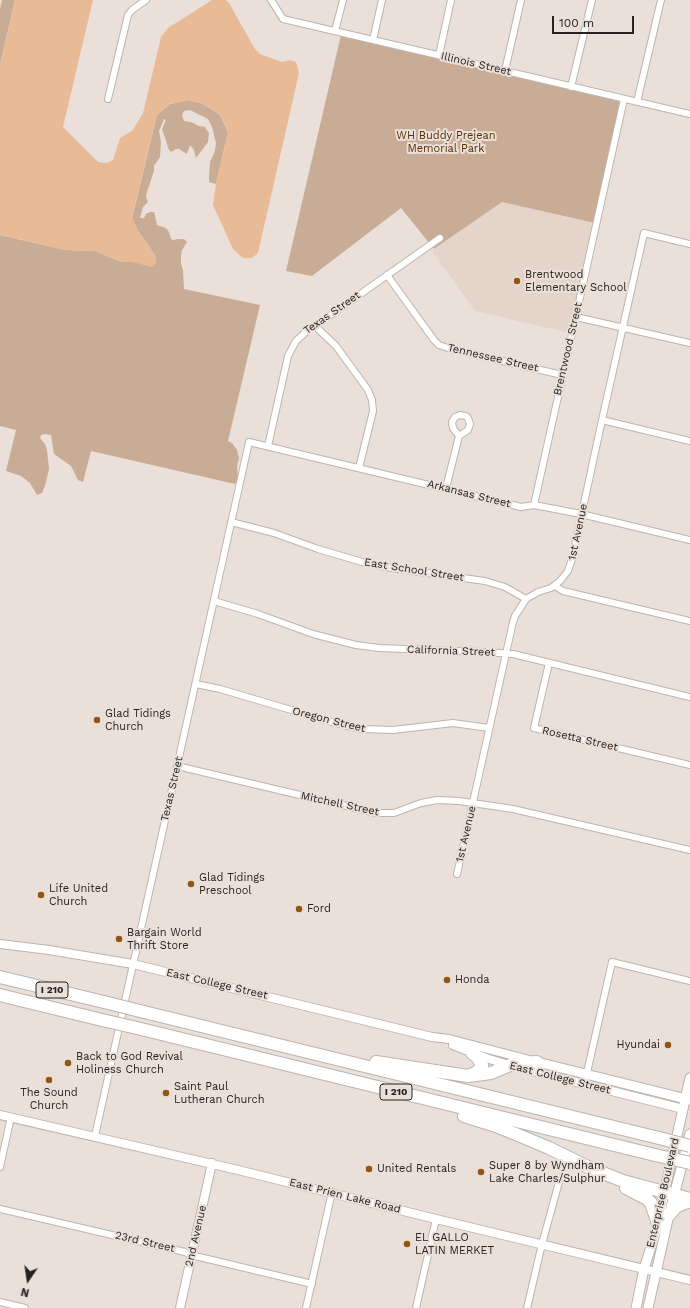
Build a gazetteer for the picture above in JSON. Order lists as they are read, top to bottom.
{
  "streets": {
    "highway": ["I 210"],
    "main road": ["East College Street", "Enterprise Boulevard"],
    "street": [
      "Illinois Street",
      "Texas Street",
      "Brentwood Street",
      "Tennessee Street",
      "Arkansas Street",
      "1st Avenue",
      "East School Street",
      "California Street",
      "Oregon Street",
      "Rosetta Street",
      "Mitchell Street",
      "East Prien Lake Road",
      "2nd Avenue",
      "23rd Street"
    ]
  },
  "crossings": [
    ["Illinois Street", "Brentwood Street"],
    ["Texas Street", "Tennessee Street"],
    ["Texas Street", "Arkansas Street"],
    ["Texas Street", "East School Street"],
    ["Texas Street", "California Street"],
    ["Texas Street", "Oregon Street"],
    ["Texas Street", "Mitchell Street"],
    ["Texas Street", "East College Street"],
    ["Texas Street", "East Prien Lake Road"],
    ["Brentwood Street", "Tennessee Street"],
    ["Brentwood Street", "Arkansas Street"],
    ["Arkansas Street", "1st Avenue"],
    ["1st Avenue", "East School Street"],
    ["1st Avenue", "California Street"],
    ["1st Avenue", "Oregon Street"],
    ["1st Avenue", "Mitchell Street"],
    ["California Street", "Rosetta Street"],
    ["East College Street", "Enterprise Boulevard"],
    ["Enterprise Boulevard", "East Prien Lake Road"],
    ["East Prien Lake Road", "2nd Avenue"],
    ["2nd Avenue", "23rd Street"]
  ],
  "parks": ["WH Buddy Prejean Memorial Park"],
  "places": [
    "Brentwood Elementary School",
    "Glad Tidings Church",
    "Glad Tidings Preschool",
    "Life United Church",
    "Ford",
    "Bargain World Thrift Store",
    "Honda",
    "Hyundai",
    "Back to God Revival Holiness Church",
    "The Sound Church",
    "Saint Paul Lutheran Church",
    "United Rentals",
    "Super 8 by Wyndham Lake Charles/Sulphur",
    "EL GALLO LATIN MERKET"
  ],
  "scale_bar": "100 m",
  "north": "bottom"
}
